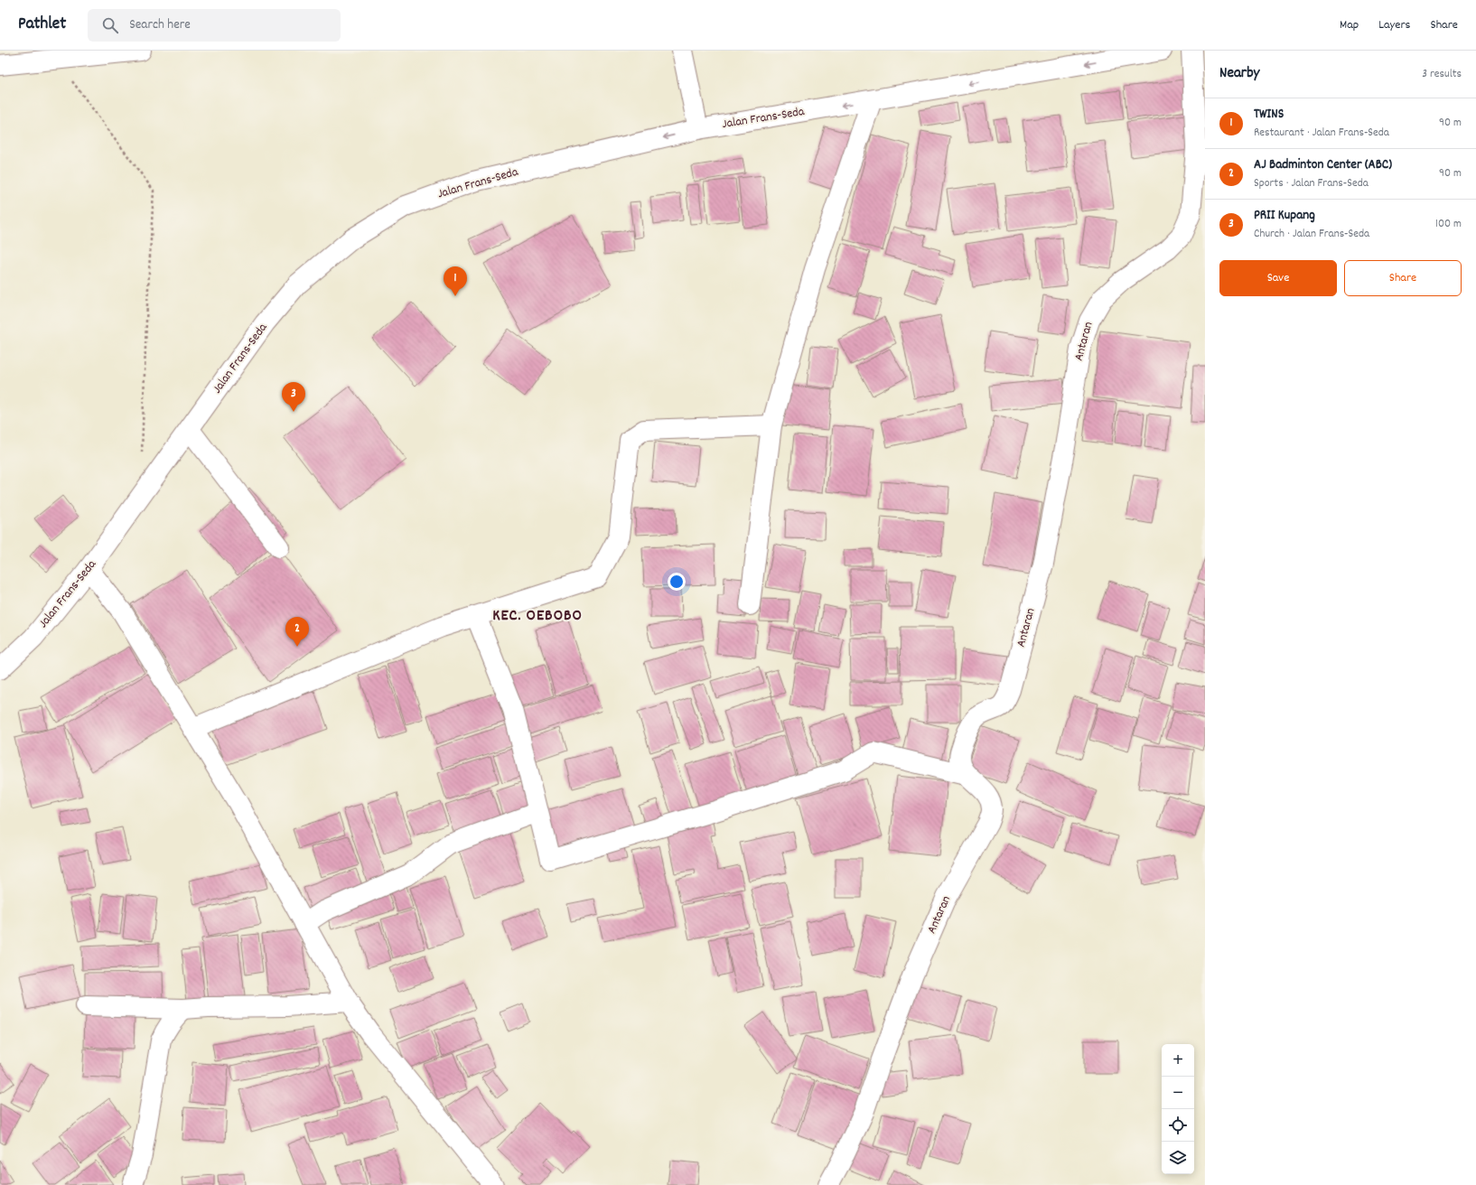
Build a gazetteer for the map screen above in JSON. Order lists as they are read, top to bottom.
{
  "streets": {
    "street": ["Jalan Frans-Seda", "Antaran"]
  },
  "one_way": ["Jalan Frans-Seda"],
  "districts": ["KEC. OEBOBO"],
  "page": {
    "header": "Pathlet",
    "search": "Search here",
    "nav": ["Map", "Layers", "Share"],
    "heading": ["Nearby", "3 results"],
    "list": [
      {
        "mark": "1",
        "name": "TWINS",
        "note": "Restaurant · Jalan Frans-Seda",
        "value": "90 m"
      },
      {
        "mark": "2",
        "name": "AJ Badminton Center (ABC)",
        "note": "Sports · Jalan Frans-Seda",
        "value": "90 m"
      },
      {
        "mark": "3",
        "name": "PRII Kupang",
        "note": "Church · Jalan Frans-Seda",
        "value": "100 m"
      }
    ],
    "buttons": ["Save", "Share"],
    "pins": ["1", "3", "2"],
    "map_buttons": ["+", "−"]
  }
}
